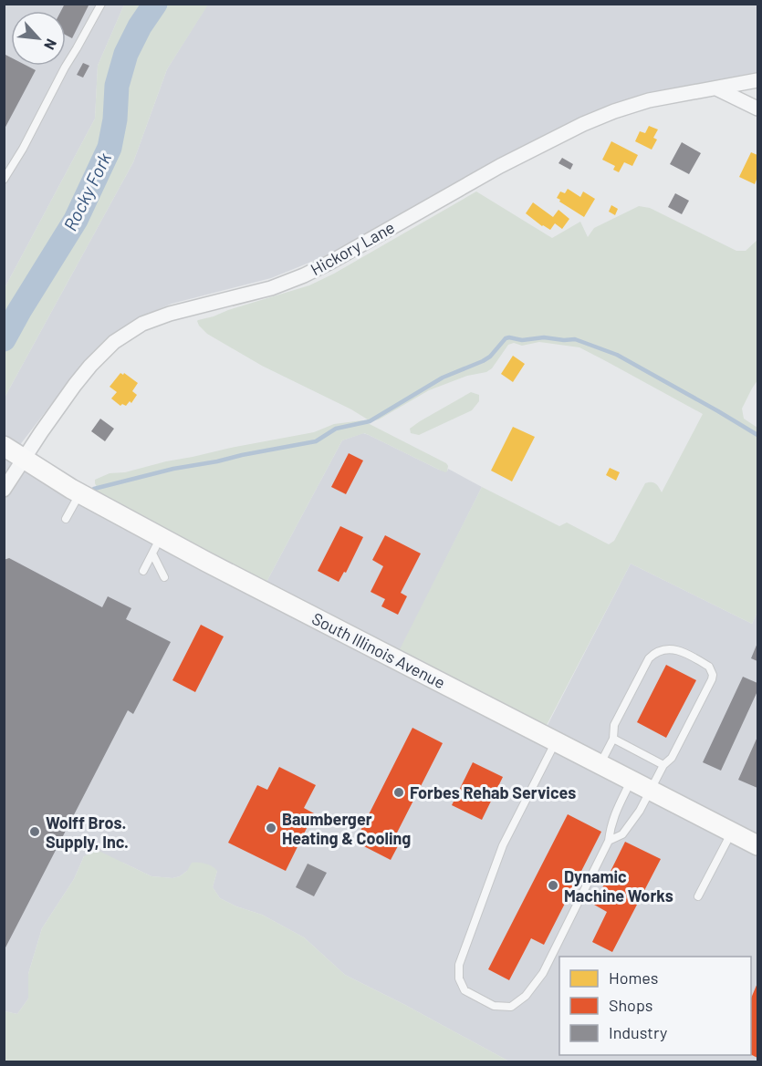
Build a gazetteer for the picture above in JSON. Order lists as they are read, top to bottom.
{
  "streets": {
    "main road": ["South Illinois Avenue"],
    "street": ["Hickory Lane"]
  },
  "crossings": [
    ["Hickory Lane", "South Illinois Avenue"]
  ],
  "water": ["Rocky Fork"],
  "places": [
    "Forbes Rehab Services",
    "Baumberger Heating & Cooling",
    "Wolff Bros. Supply, Inc.",
    "Dynamic Machine Works"
  ],
  "legend": ["Homes", "Shops", "Industry"],
  "north": "bottom right"
}
